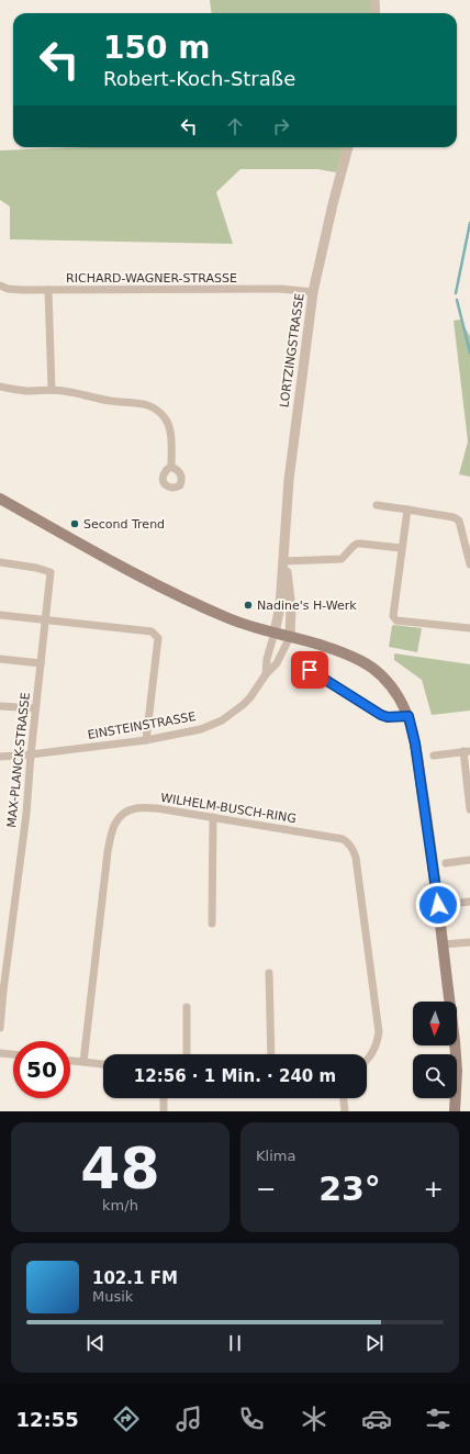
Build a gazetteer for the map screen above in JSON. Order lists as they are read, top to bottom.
{
  "streets": {
    "street": [
      "RICHARD-WAGNER-STRASSE",
      "LORTZINGSTRASSE",
      "EINSTEINSTRASSE",
      "MAX-PLANCK-STRASSE",
      "WILHELM-BUSCH-RING"
    ]
  },
  "crossings": [
    ["RICHARD-WAGNER-STRASSE", "LORTZINGSTRASSE"],
    ["LORTZINGSTRASSE", "EINSTEINSTRASSE"],
    ["EINSTEINSTRASSE", "MAX-PLANCK-STRASSE"]
  ],
  "places": ["Second Trend", "Nadine's H-Werk"],
  "north": "bottom",
  "page": {
    "turn": ["150 m", "Robert-Koch-Straße"],
    "limit": "50",
    "trip": "12:56 · 1 Min. · 240 m",
    "tile": [
      ["48", "km/h"],
      "Klima"
    ],
    "heat": ["−", "23°", "+"],
    "song": ["102.1 FM", "Musik"],
    "tabs": "12:55"
  }
}
